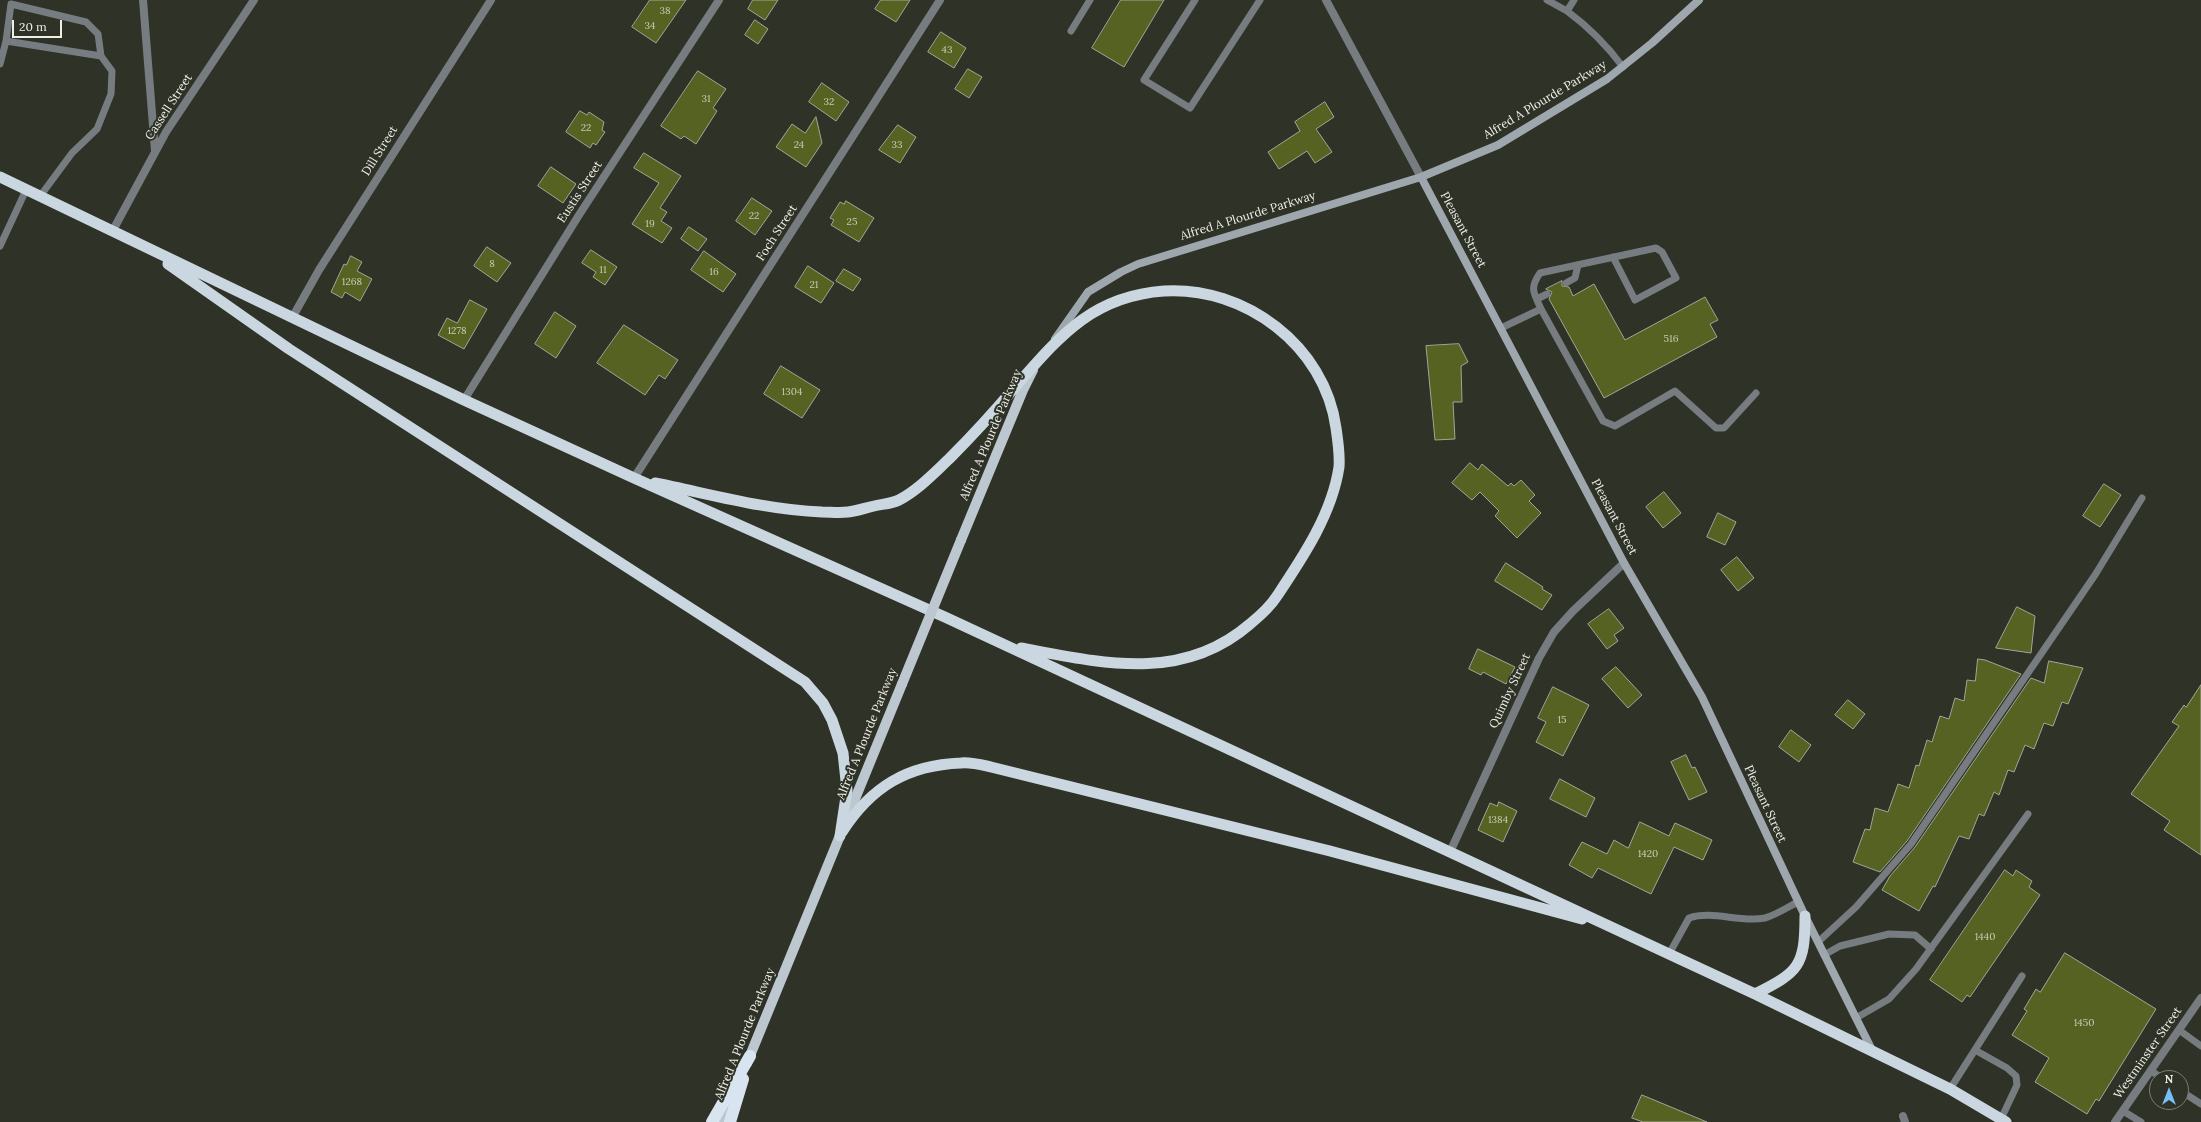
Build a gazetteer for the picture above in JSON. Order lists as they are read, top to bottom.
{
  "streets": {
    "main road": ["Alfred A Plourde Parkway", "Pleasant Street"],
    "street": [
      "Cassell Street",
      "Dill Street",
      "Eustis Street",
      "Foch Street",
      "Quimby Street",
      "Westminster Street"
    ]
  },
  "crossings": [
    ["Alfred A Plourde Parkway", "Pleasant Street"],
    ["Pleasant Street", "Quimby Street"]
  ],
  "house_numbers": [
    "38",
    "34",
    "43",
    "31",
    "32",
    "22",
    "24",
    "33",
    "22",
    "25",
    "19",
    "8",
    "11",
    "16",
    "1268",
    "21",
    "1278",
    "516",
    "1304",
    "15",
    "1384",
    "1420",
    "1440",
    "1450"
  ],
  "scale_bar": "20 m",
  "north": "top"
}
